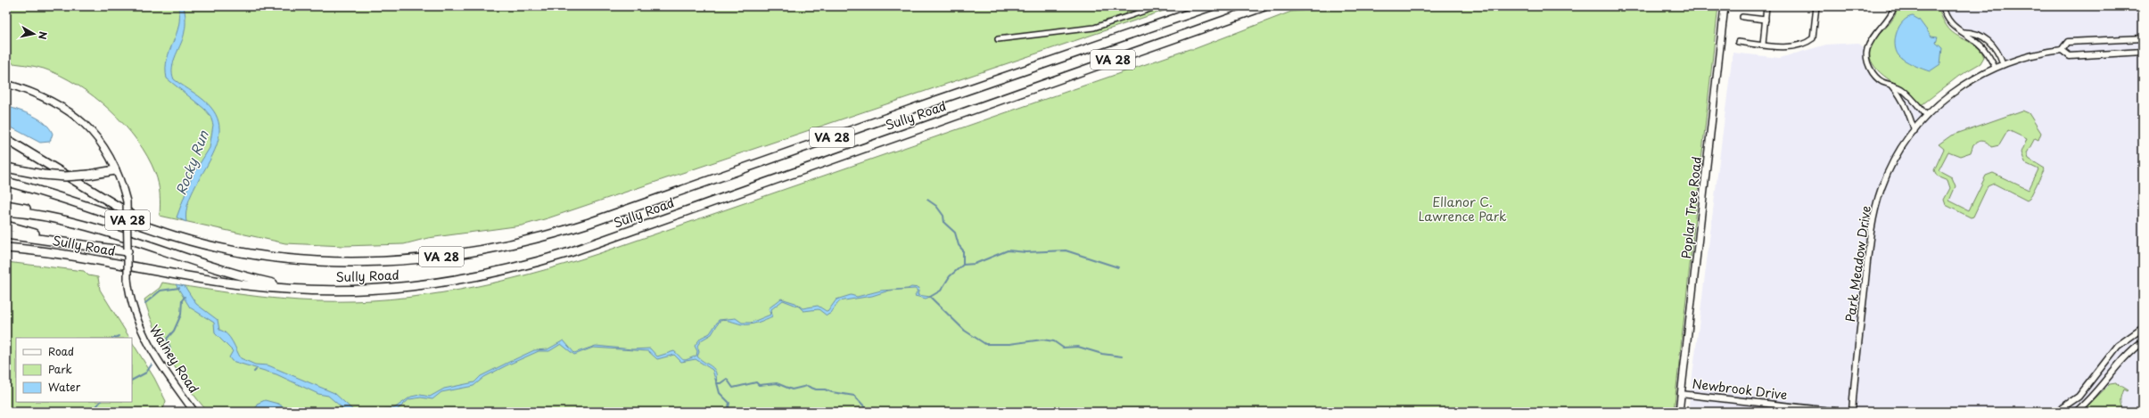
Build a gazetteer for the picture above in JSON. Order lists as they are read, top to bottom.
{
  "streets": {
    "highway": ["VA 28", "Sully Road"],
    "main road": ["Poplar Tree Road", "Walney Road"],
    "street": ["Park Meadow Drive", "Newbrook Drive"]
  },
  "crossings": [
    ["Poplar Tree Road", "Newbrook Drive"]
  ],
  "water": ["Rocky Run"],
  "parks": ["Ellanor C. Lawrence Park"],
  "legend": ["Road", "Park", "Water"],
  "north": "right"
}
